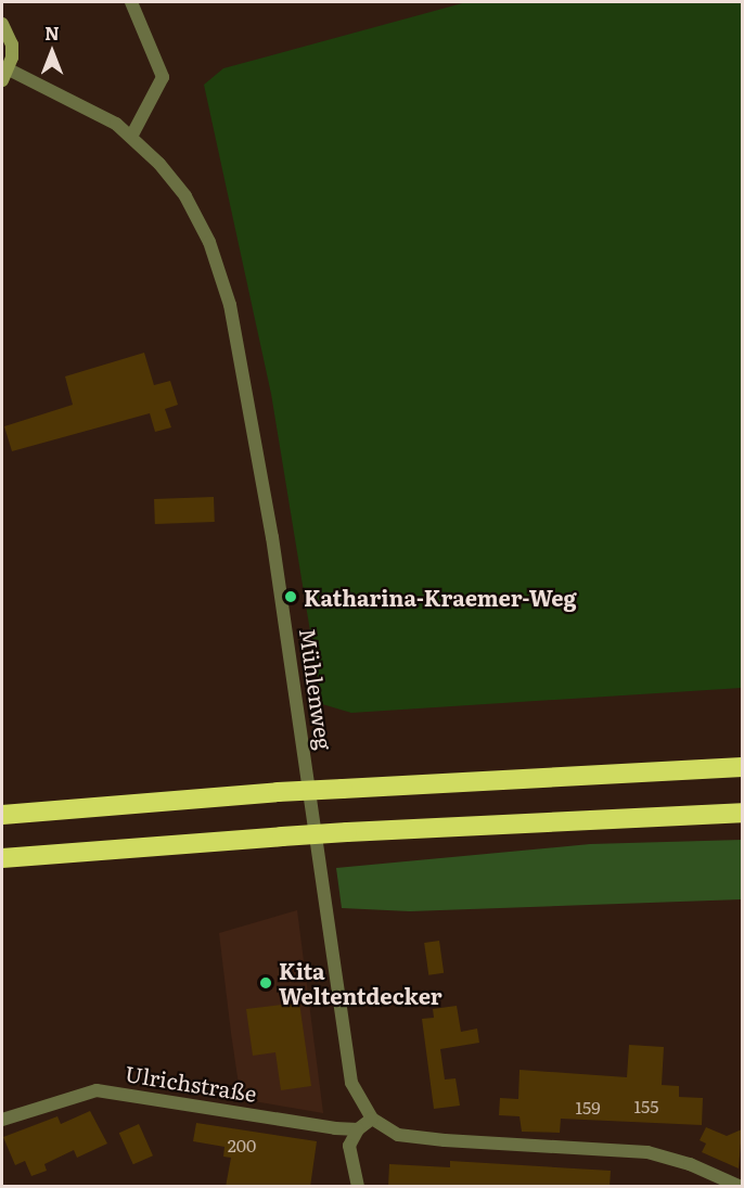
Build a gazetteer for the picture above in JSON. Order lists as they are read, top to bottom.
{
  "streets": {
    "street": ["Mühlenweg", "Ulrichstraße"]
  },
  "places": ["Katharina-Kraemer-Weg", "Kita Weltentdecker"],
  "house_numbers": ["155", "159", "200"],
  "north": "top"
}
